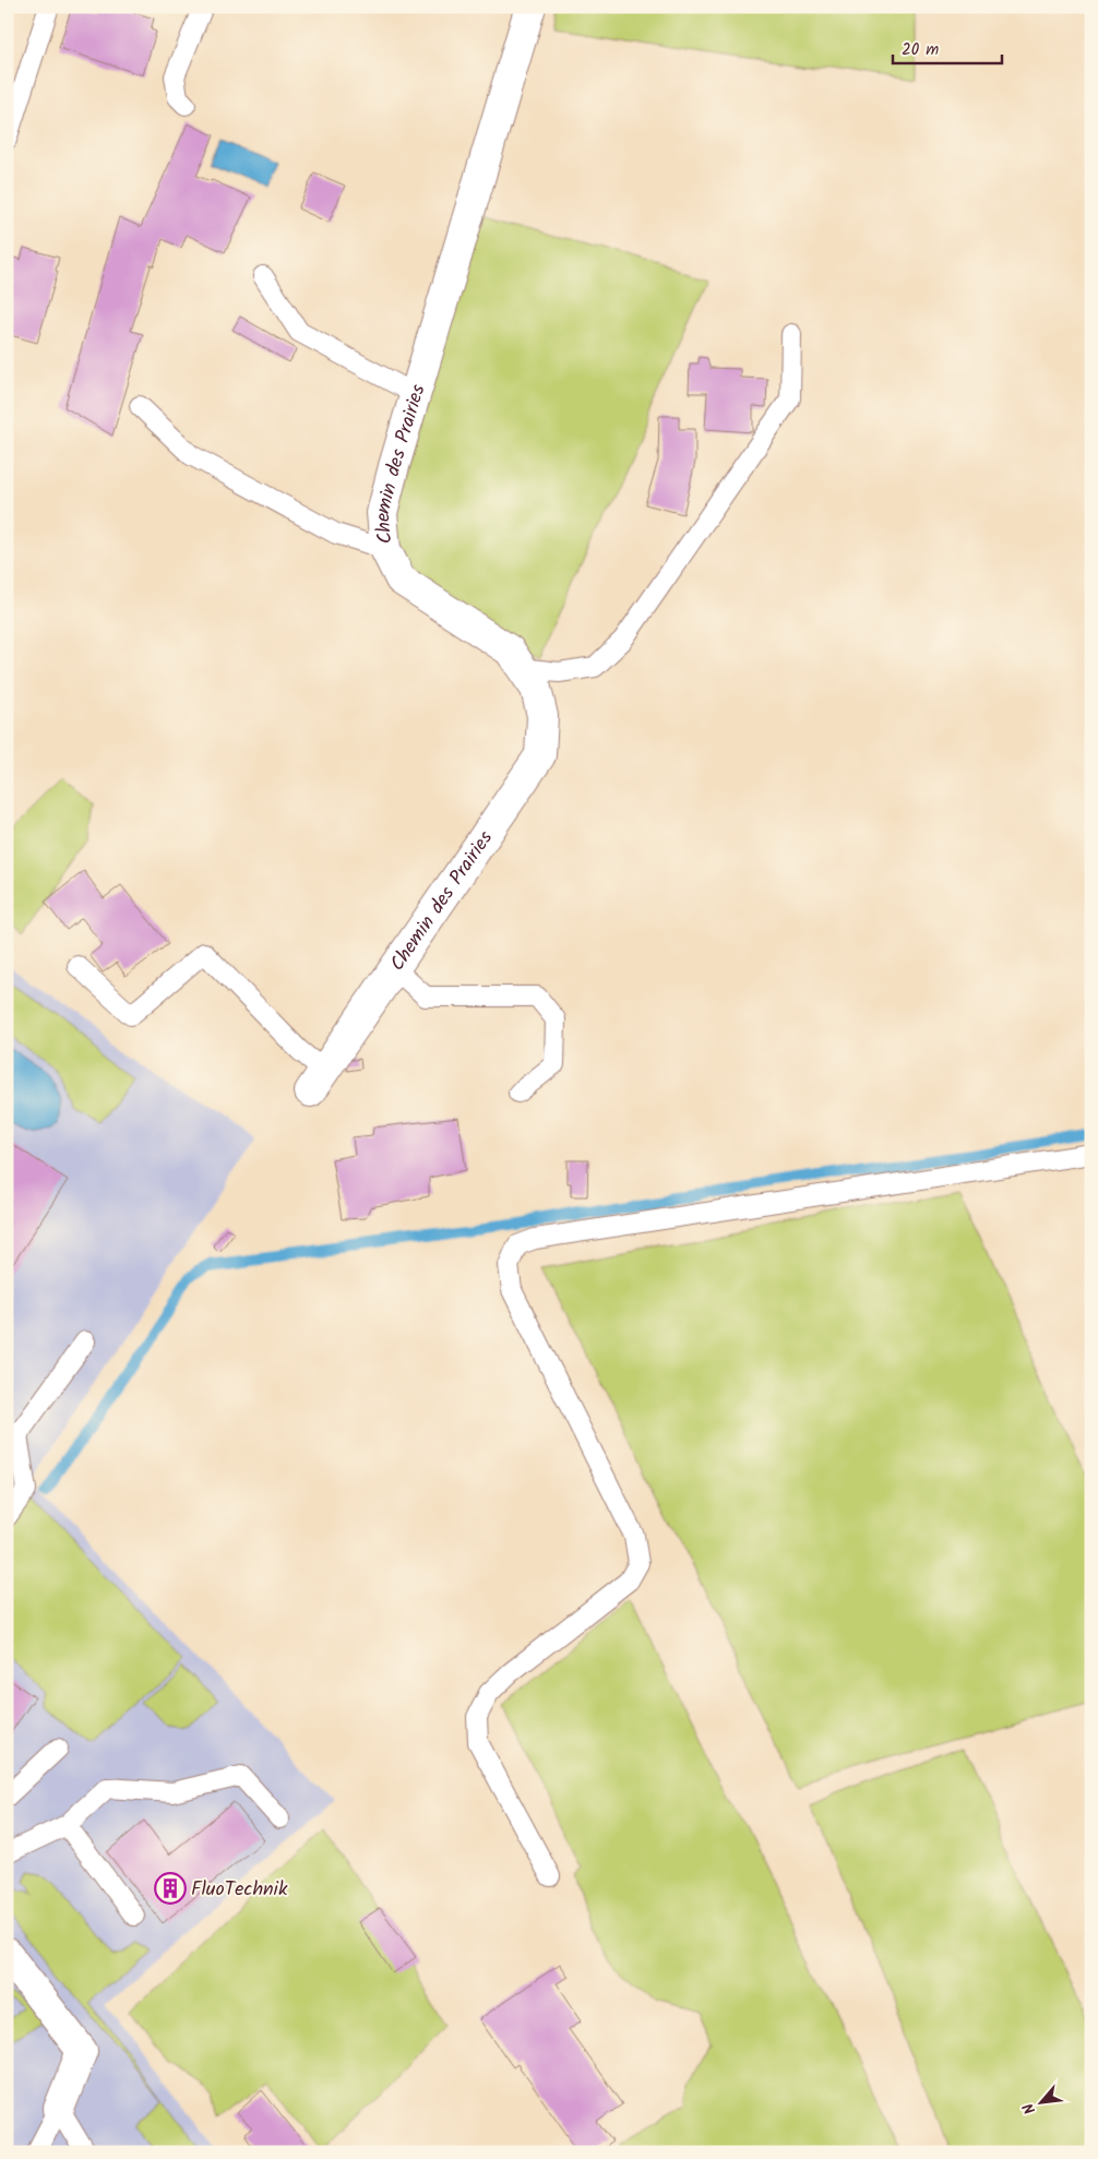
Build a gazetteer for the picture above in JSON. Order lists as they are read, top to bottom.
{
  "streets": {
    "street": ["Chemin des Prairies"]
  },
  "places": {
    "building": ["FluoTechnik"]
  },
  "scale_bar": "20 m",
  "north": "bottom left"
}
